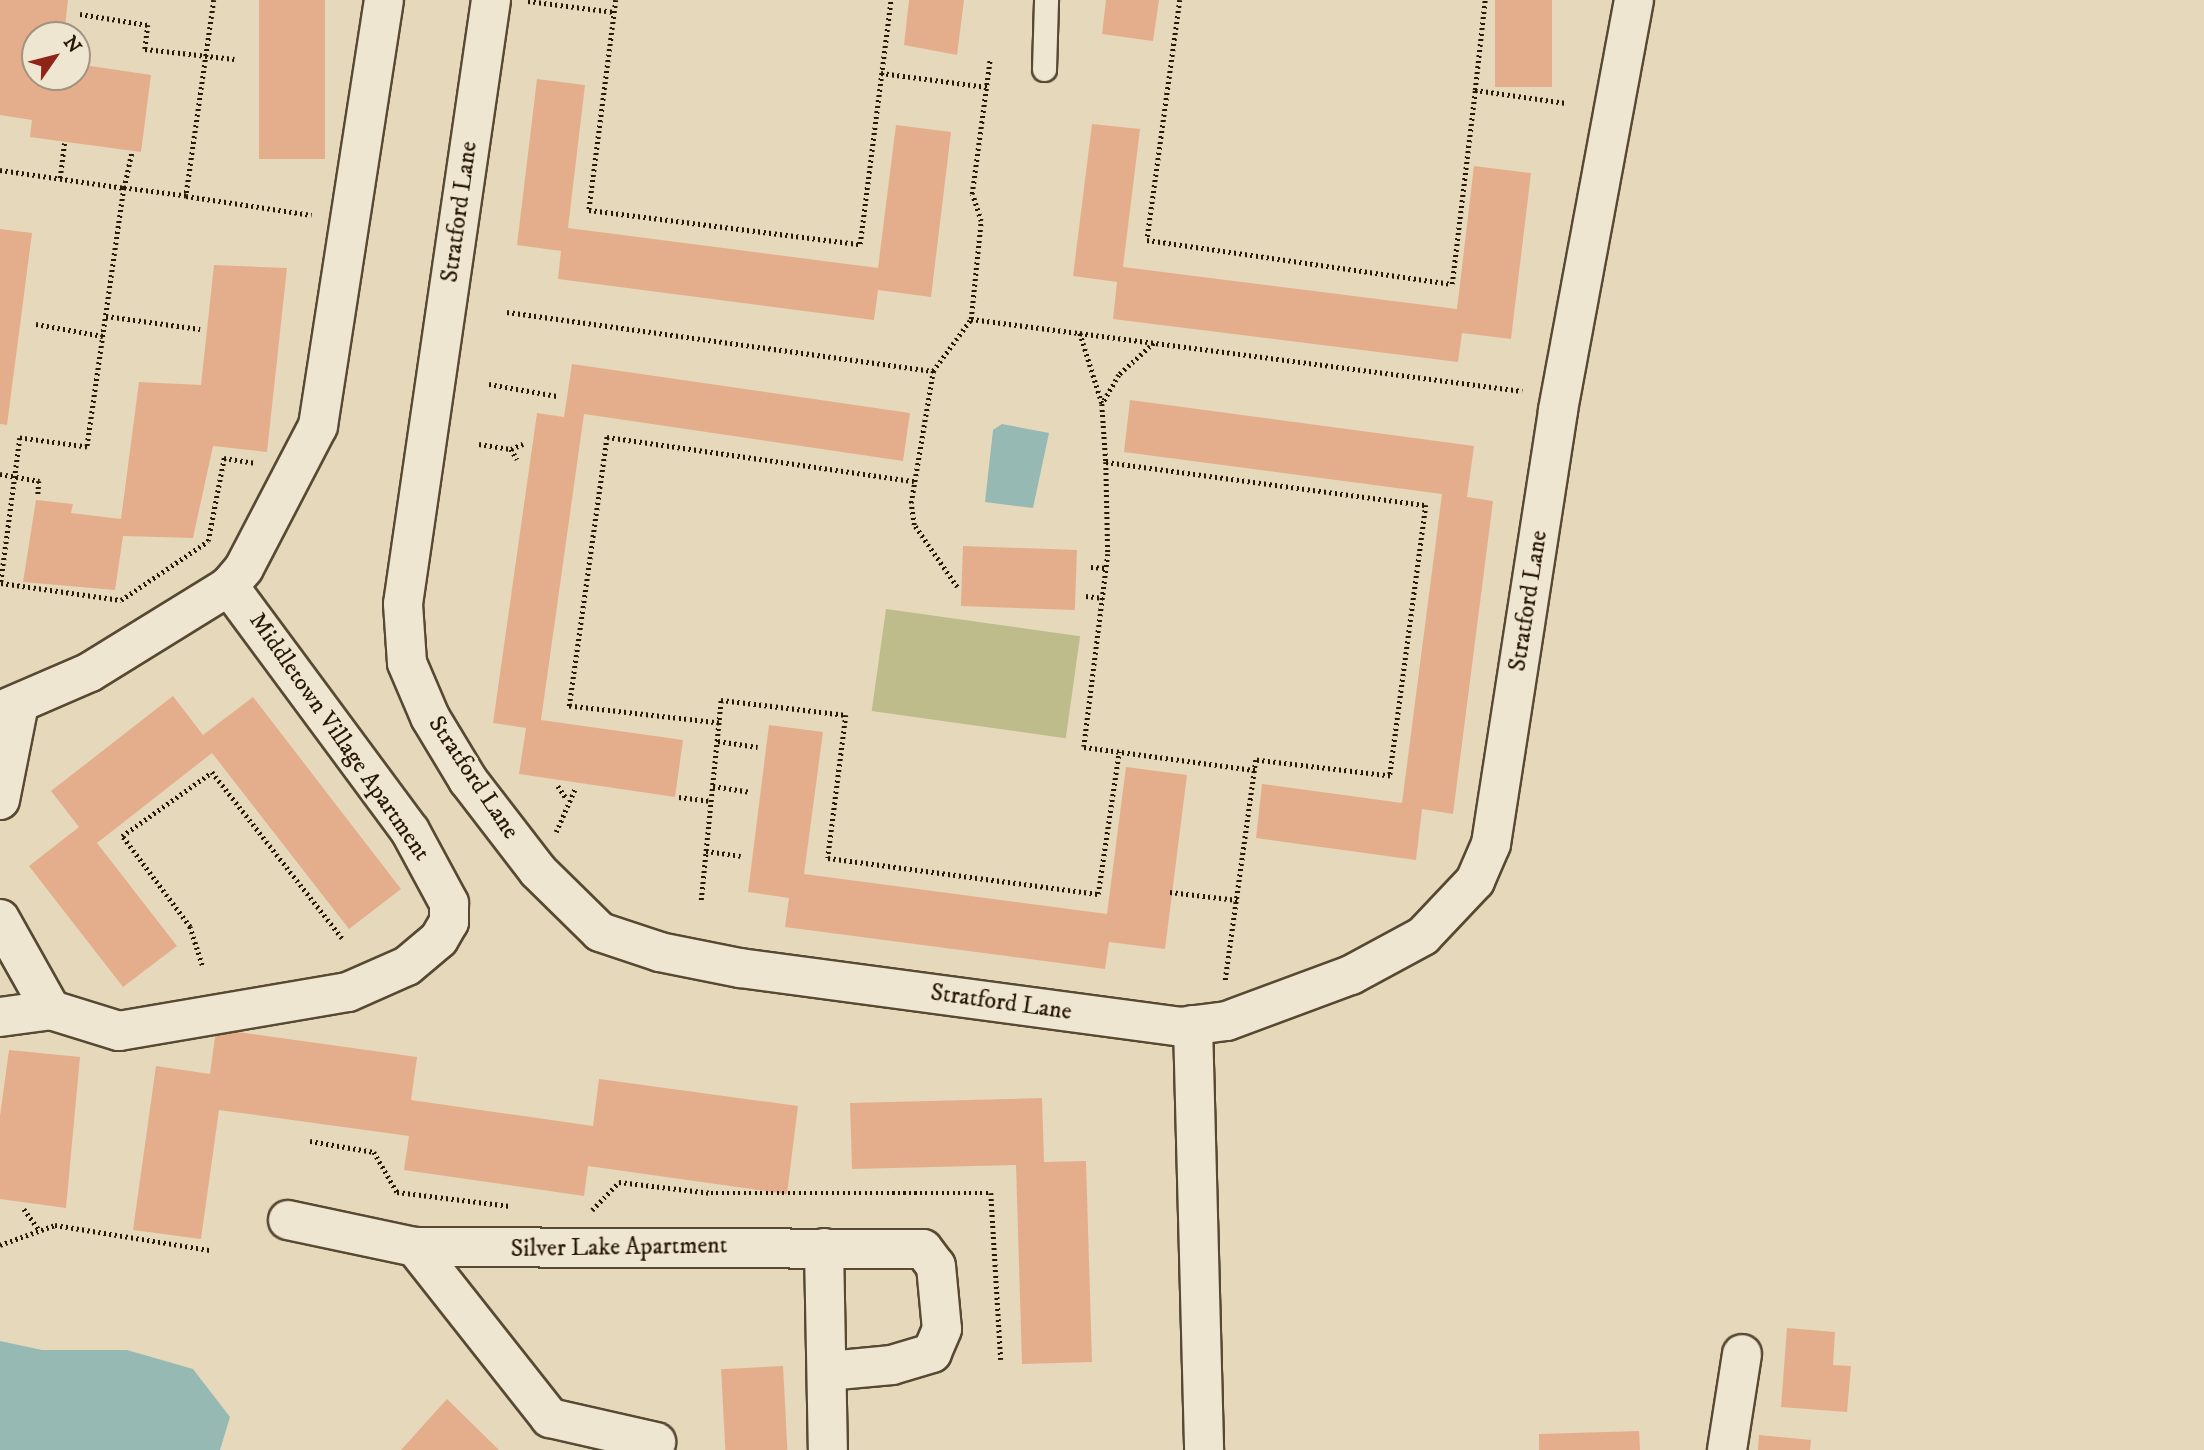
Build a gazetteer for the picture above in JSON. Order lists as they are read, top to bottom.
{
  "streets": {
    "street": ["Stratford Lane", "Middletown Village Apartment", "Silver Lake Apartment"]
  },
  "north": "top right"
}
